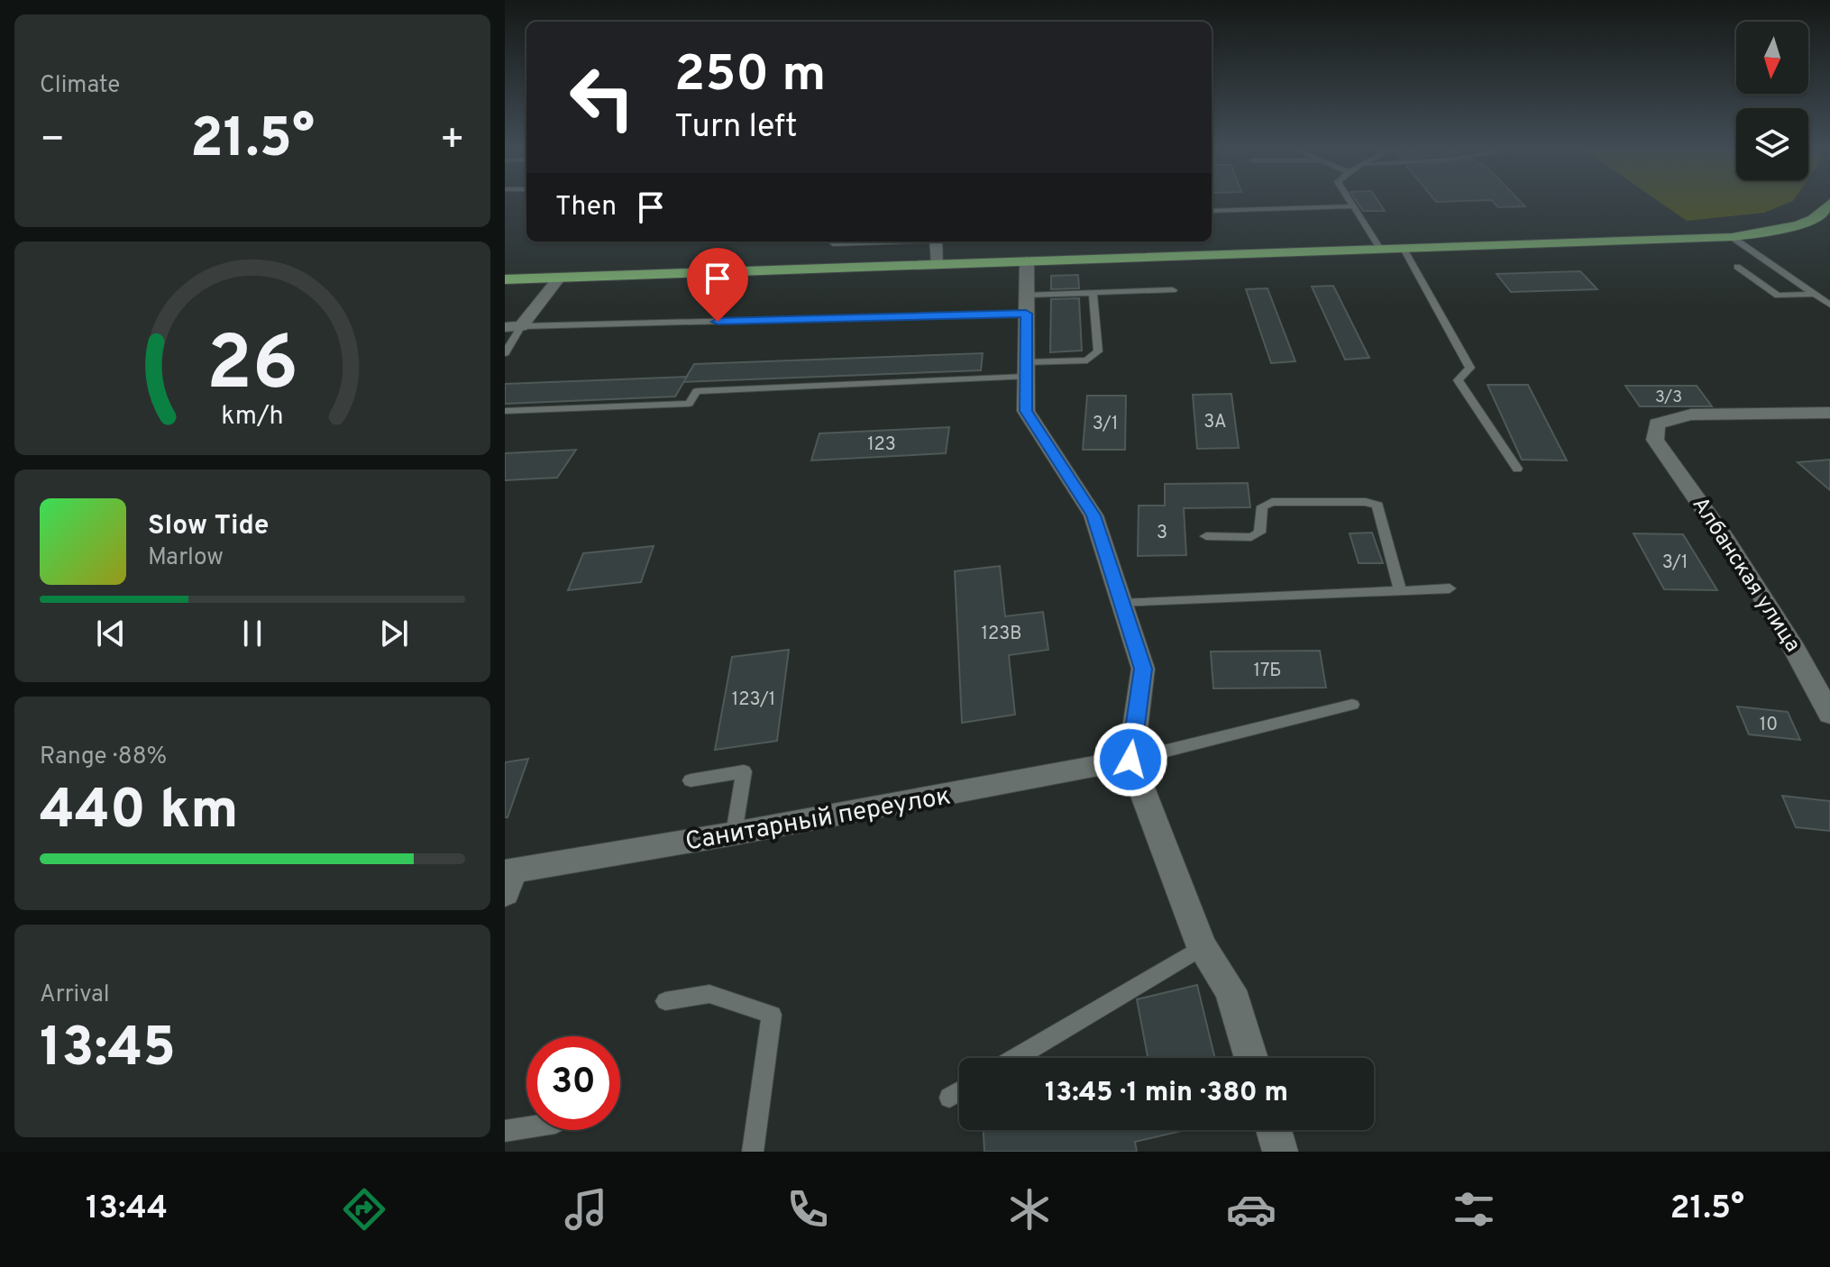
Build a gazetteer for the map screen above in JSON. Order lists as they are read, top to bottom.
{
  "streets": {
    "street": ["Албанская улица", "Санитарный переулок"]
  },
  "house_numbers": [
    "3/3",
    "3А",
    "3/1",
    "123",
    "3",
    "3/1",
    "123В",
    "17Б",
    "123/1",
    "10"
  ],
  "north": "bottom",
  "page": {
    "tile": [
      "Climate",
      ["Range · 88%", "440 km"],
      ["Arrival", "13:45"]
    ],
    "turn": ["250 m", "Turn left"],
    "heat": ["−", "21.5°", "+"],
    "then": "Then",
    "song": ["Slow Tide", "Marlow"],
    "limit": "30",
    "trip": "13:45 · 1 min · 380 m",
    "tabs": ["13:44", "21.5°"],
    "gauge": ["26", "km/h"]
  }
}
